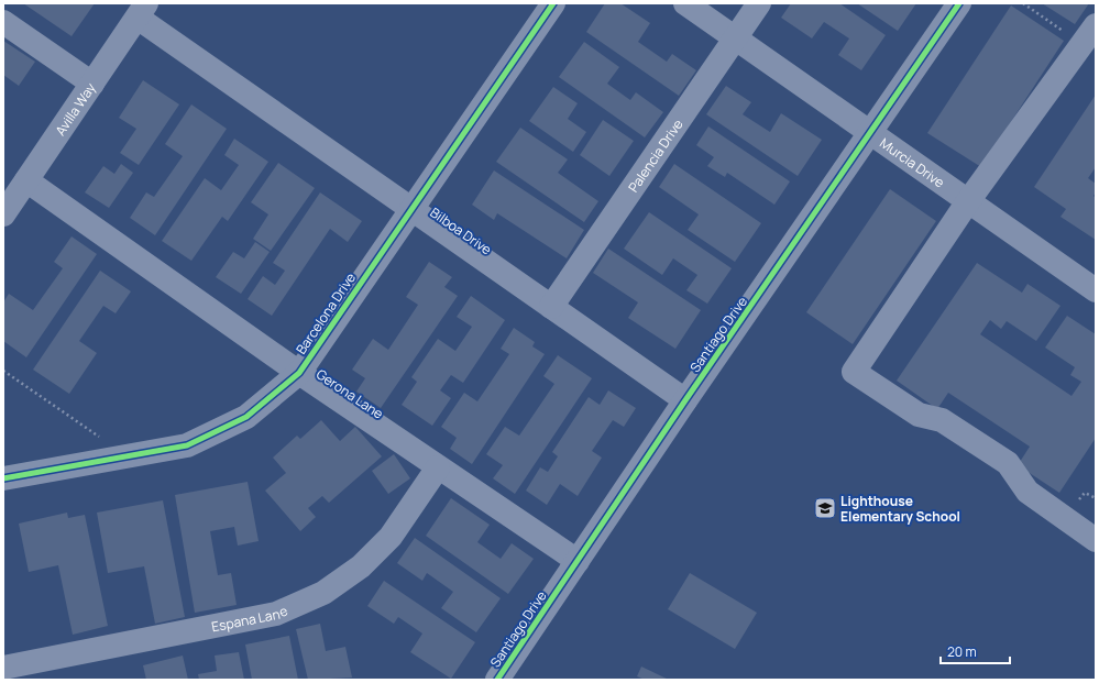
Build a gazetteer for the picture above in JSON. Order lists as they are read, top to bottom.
{
  "streets": {
    "street": [
      "Avilla Way",
      "Palencia Drive",
      "Murcia Drive",
      "Bilboa Drive",
      "Barcelona Drive",
      "Santiago Drive",
      "Gerona Lane",
      "Espana Lane"
    ]
  },
  "crossings": [
    ["Avilla Way", "Bilboa Drive"],
    ["Avilla Way", "Gerona Lane"],
    ["Palencia Drive", "Murcia Drive"],
    ["Palencia Drive", "Bilboa Drive"],
    ["Murcia Drive", "Santiago Drive"],
    ["Bilboa Drive", "Barcelona Drive"],
    ["Bilboa Drive", "Santiago Drive"],
    ["Barcelona Drive", "Gerona Lane"],
    ["Santiago Drive", "Gerona Lane"],
    ["Gerona Lane", "Espana Lane"]
  ],
  "places": {
    "school or university": ["Lighthouse Elementary School"]
  },
  "scale_bar": "20 m"
}
